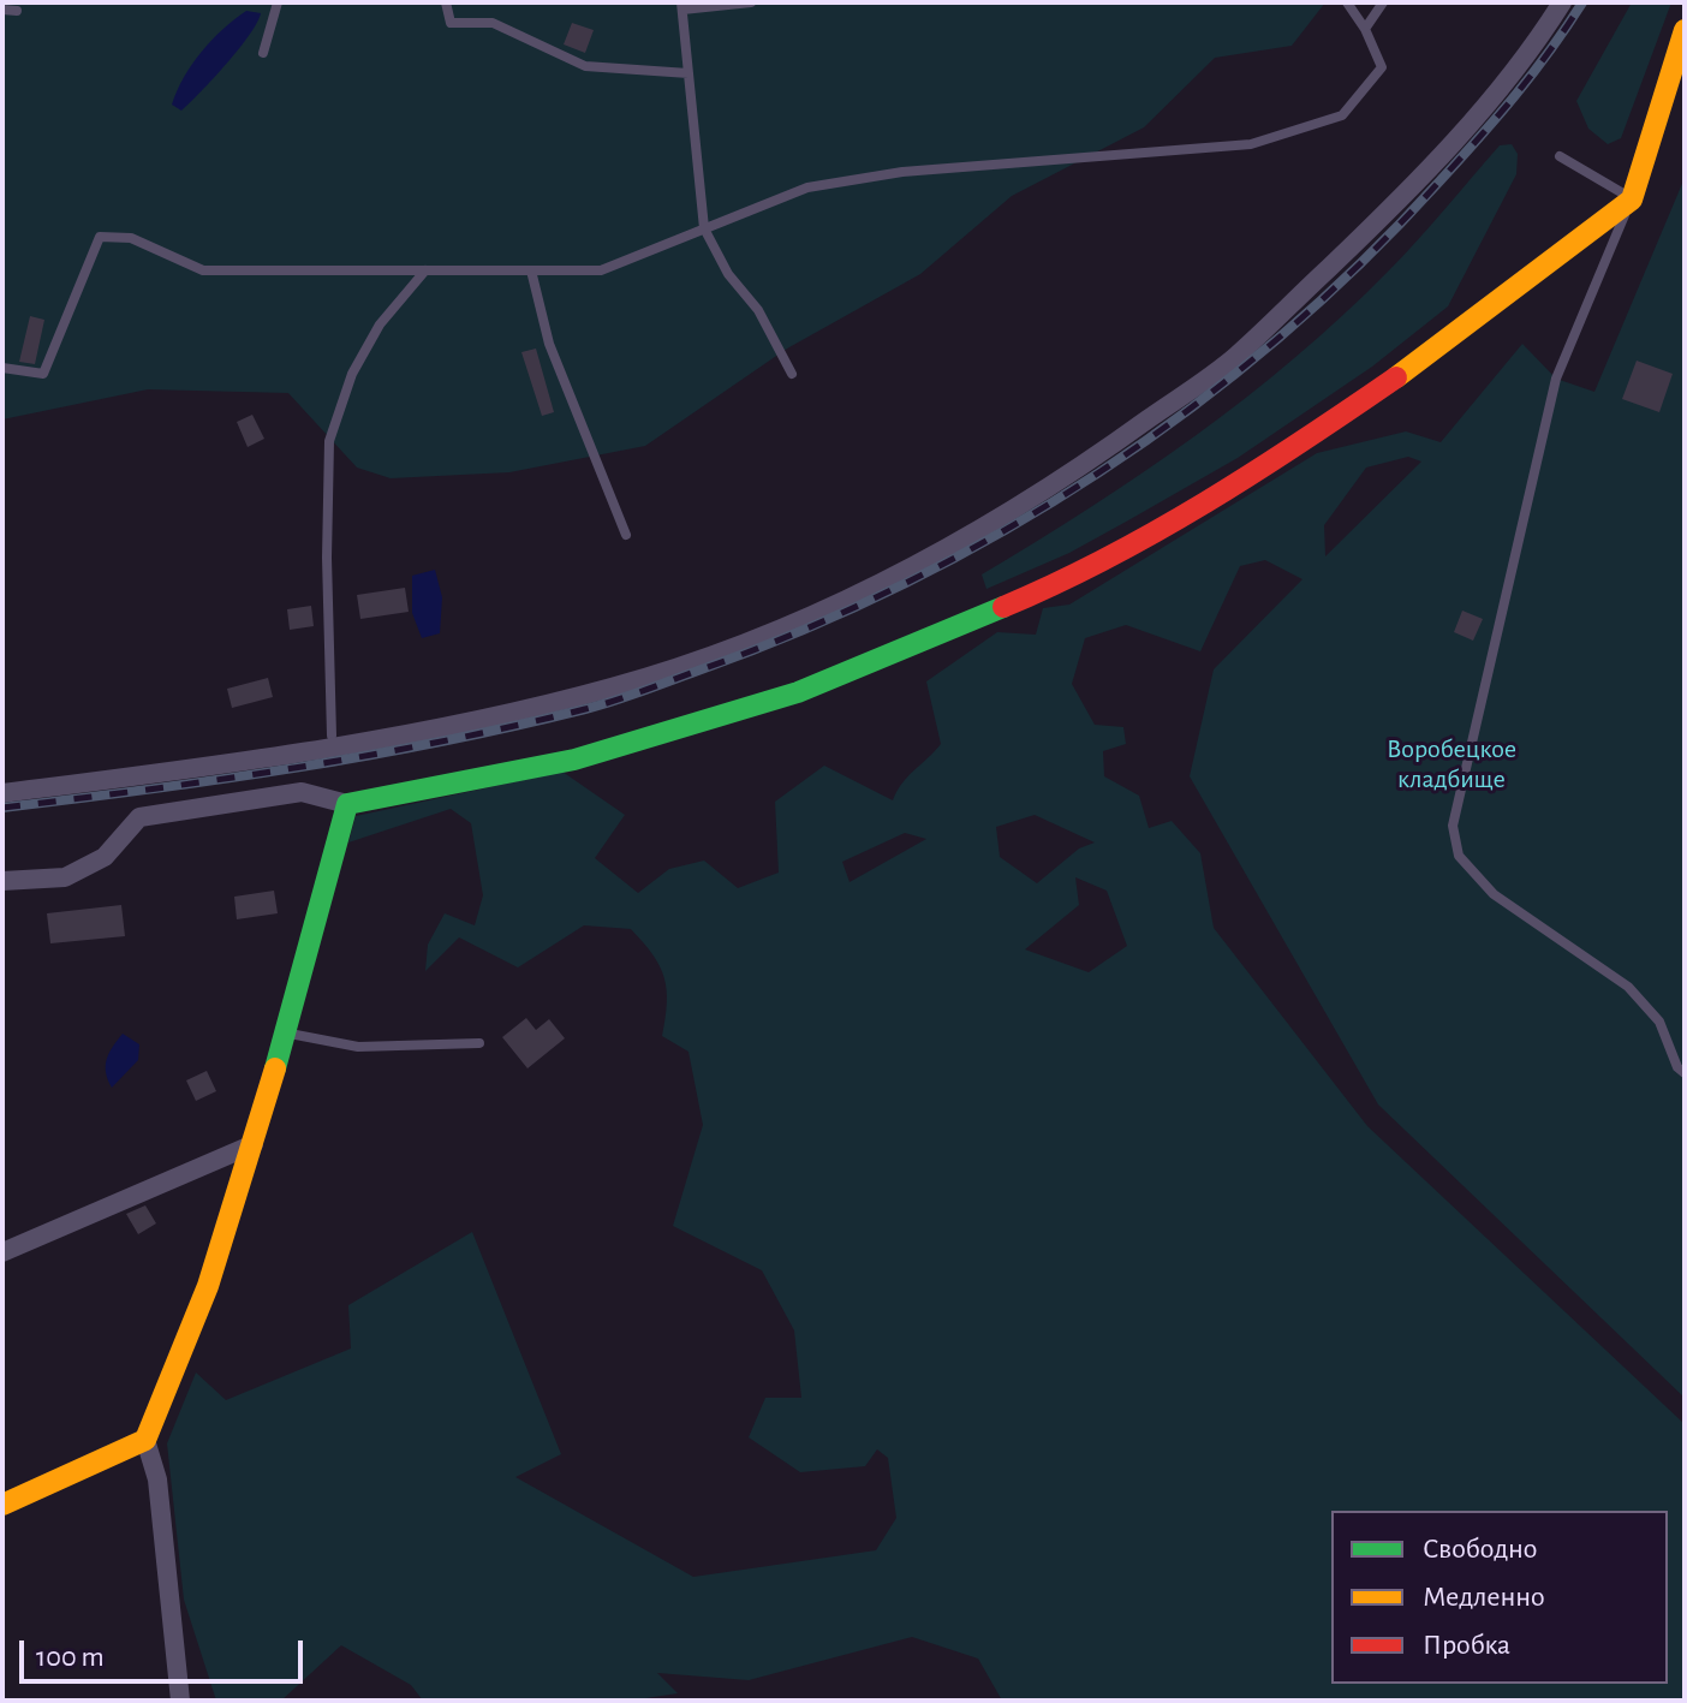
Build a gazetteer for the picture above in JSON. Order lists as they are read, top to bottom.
{
  "parks": ["Воробецкое кладбище"],
  "legend": ["Свободно", "Медленно", "Пробка"],
  "scale_bar": "100 m"
}
